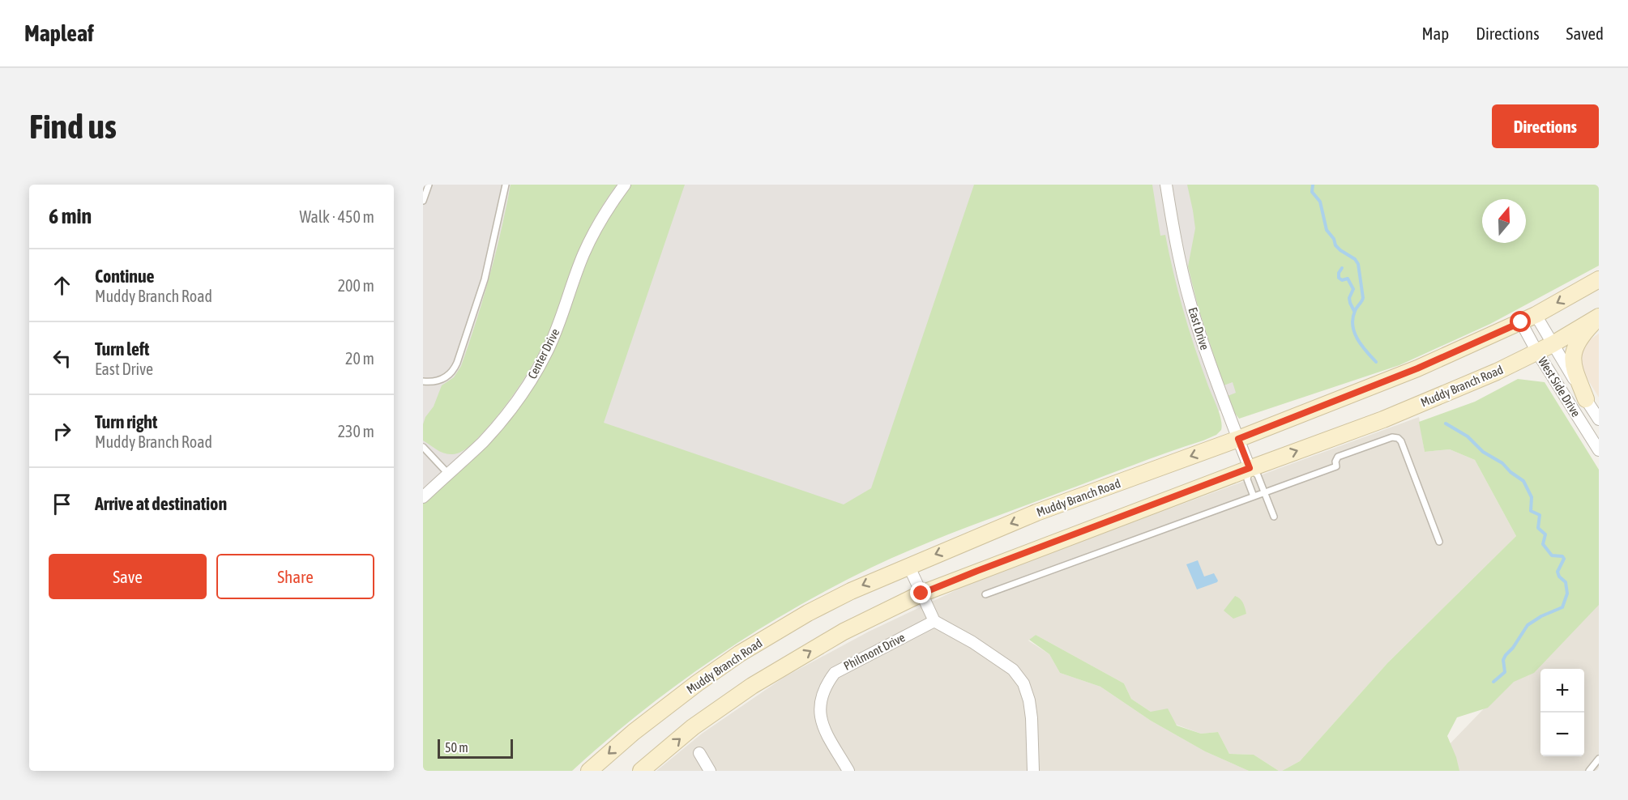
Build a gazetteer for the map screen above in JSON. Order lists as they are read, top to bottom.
{
  "streets": {
    "main road": ["Muddy Branch Road"],
    "street": [
      "East Drive",
      "Center Drive",
      "West Side Drive",
      "Philmont Drive"
    ]
  },
  "crossings": [
    ["East Drive", "Muddy Branch Road"],
    ["Muddy Branch Road", "West Side Drive"]
  ],
  "scale_bar": "50 m",
  "north": "top",
  "page": {
    "header": "Mapleaf",
    "nav": ["Map", "Directions", "Saved"],
    "buttons": [
      "Directions",
      ["Save", "Share"]
    ],
    "title": "Find us",
    "heading": ["6 min", "Walk · 450 m"],
    "list": [
      ["Continue", "Muddy Branch Road", "200 m"],
      ["Turn left", "East Drive", "20 m"],
      ["Turn right", "Muddy Branch Road", "230 m"],
      "Arrive at destination"
    ],
    "map_buttons": ["+", "−"],
    "scale": "50 m"
  }
}
